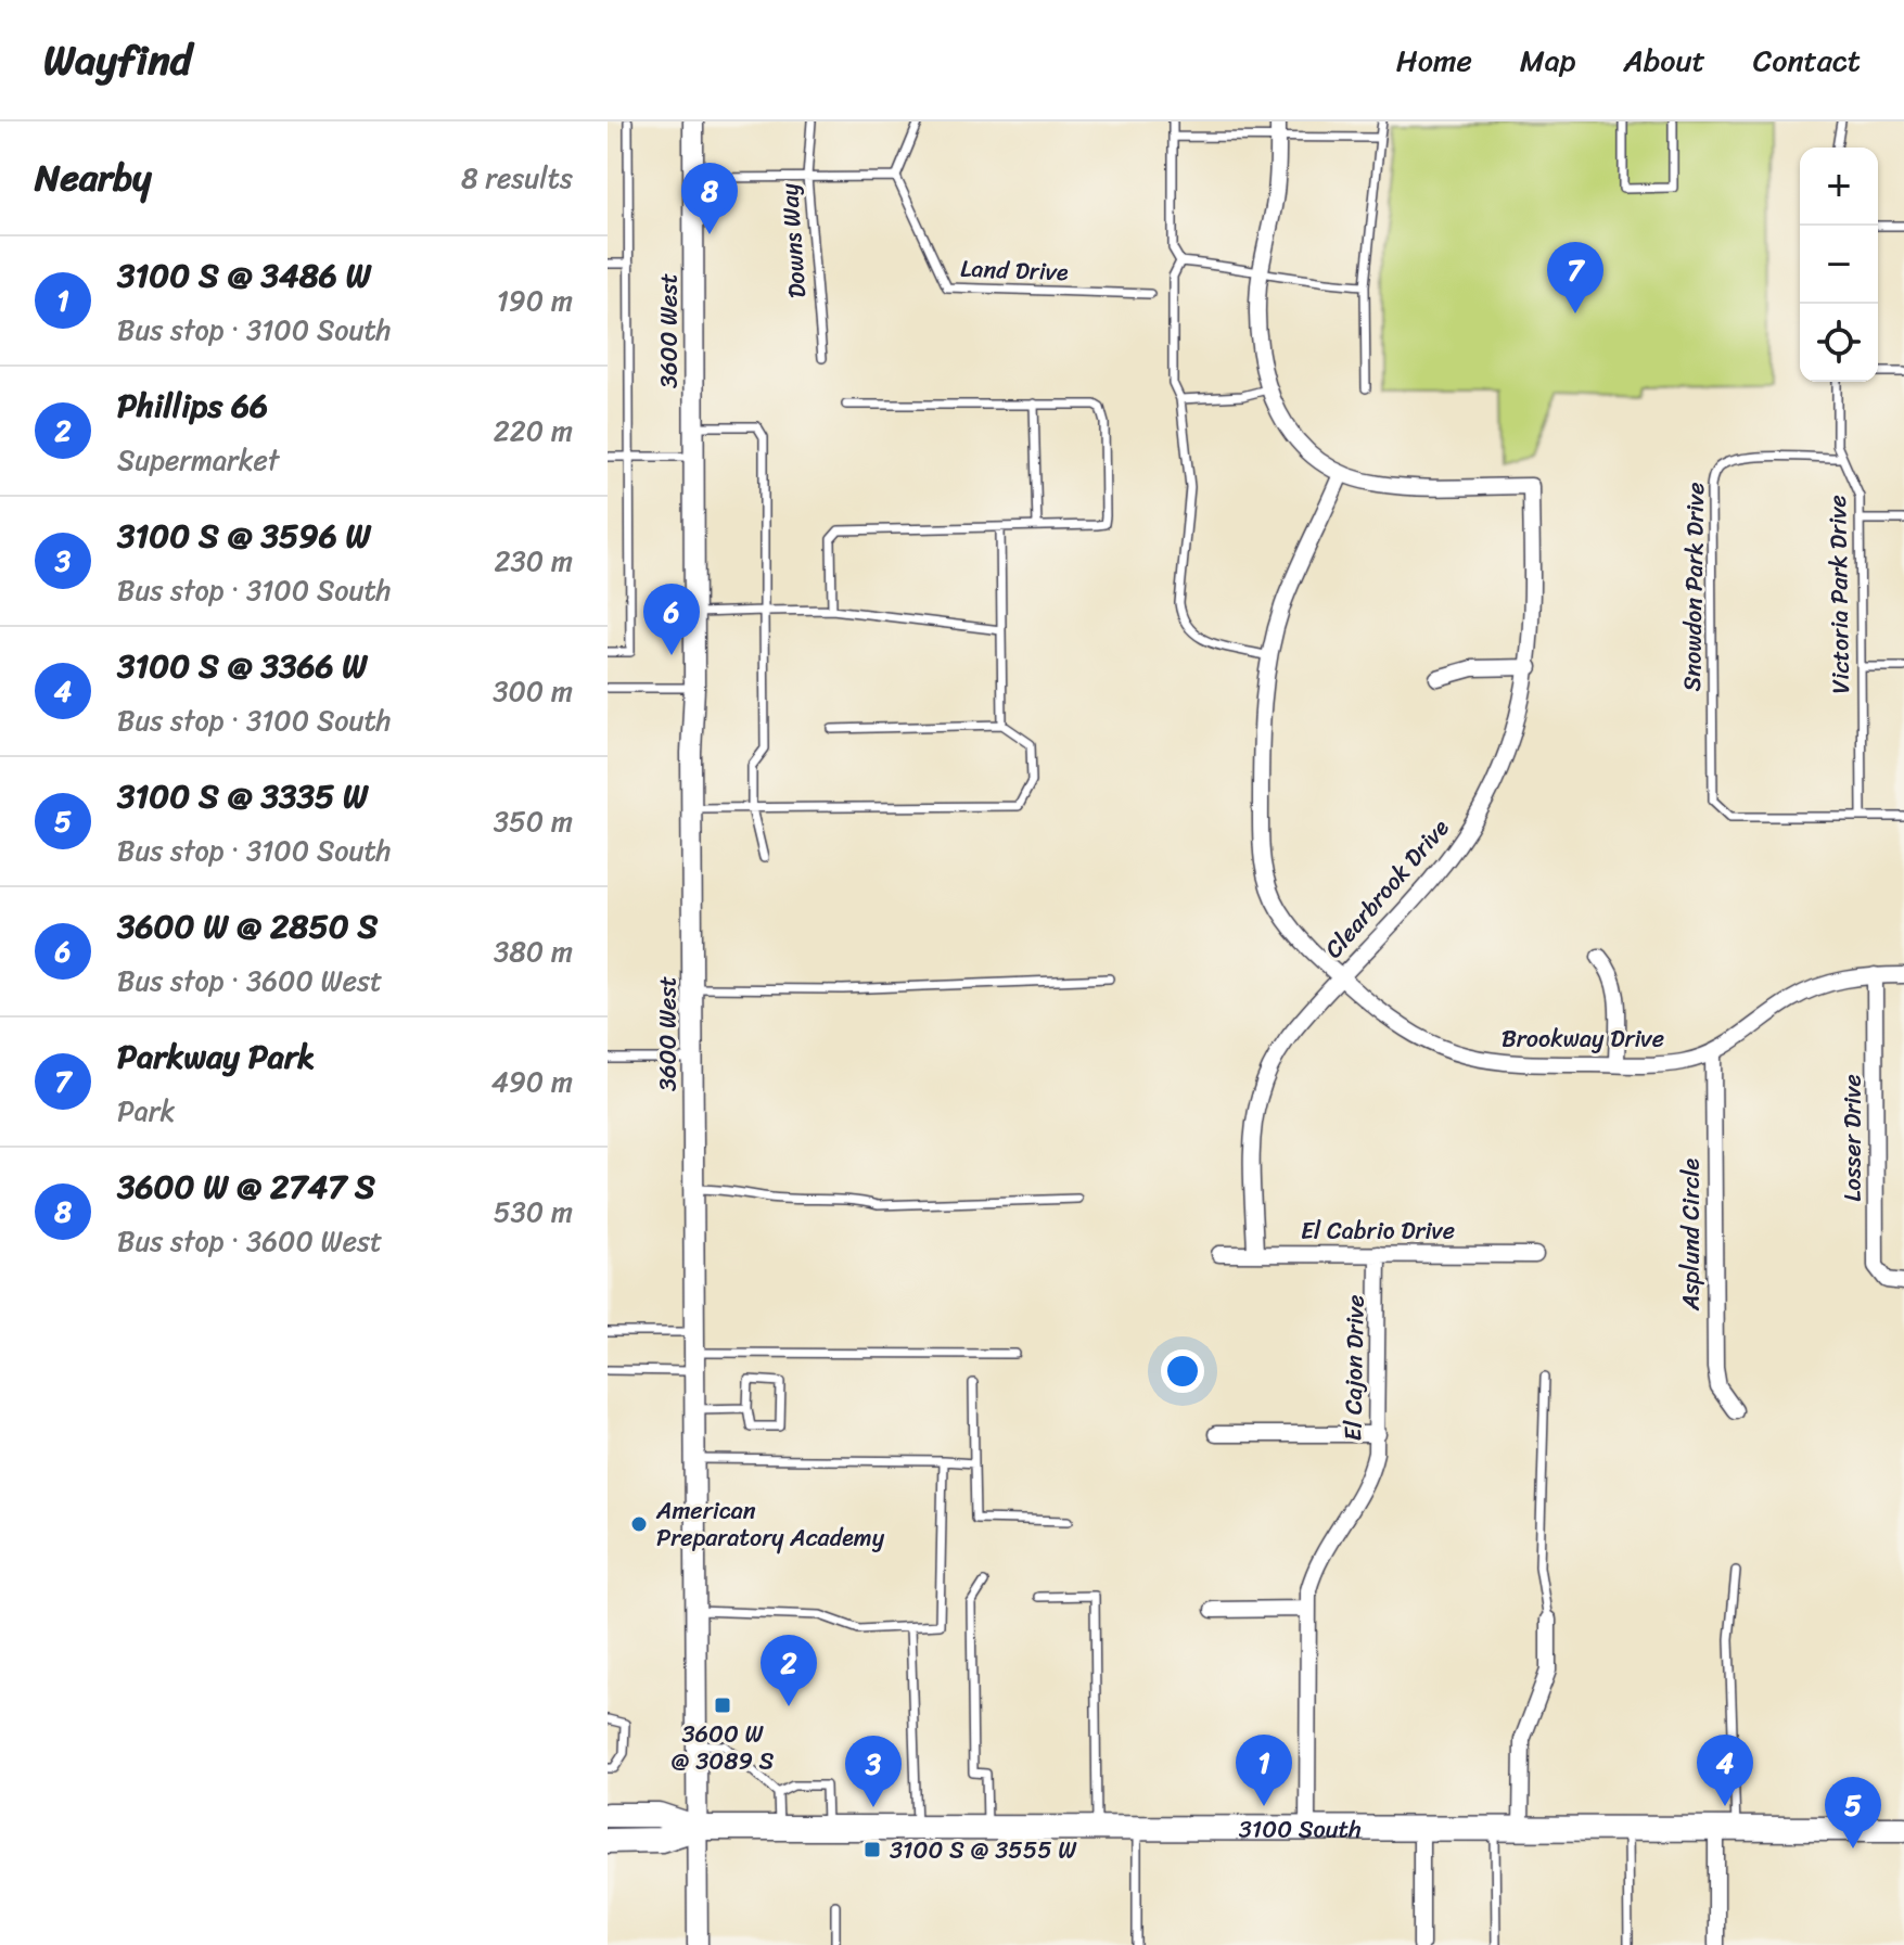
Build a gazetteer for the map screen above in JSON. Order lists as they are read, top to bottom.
{
  "streets": {
    "main road": ["3100 South"],
    "street": [
      "3600 West",
      "Clearbrook Drive",
      "Brookway Drive",
      "Losser Drive",
      "El Cabrio Drive",
      "Asplund Circle",
      "El Cajon Drive"
    ],
    "lane": [
      "Downs Way",
      "Land Drive",
      "Snowdon Park Drive",
      "Victoria Park Drive"
    ]
  },
  "crossings": [
    ["3600 West", "3100 South"],
    ["Snowdon Park Drive", "Victoria Park Drive"],
    ["Clearbrook Drive", "Brookway Drive"],
    ["Clearbrook Drive", "El Cabrio Drive"],
    ["Brookway Drive", "Losser Drive"],
    ["Brookway Drive", "Asplund Circle"],
    ["El Cabrio Drive", "El Cajon Drive"],
    ["El Cajon Drive", "3100 South"]
  ],
  "places": {
    "other": ["American Preparatory Academy"],
    "transit": ["3600 W @ 3089 S", "3100 S @ 3555 W"]
  },
  "page": {
    "header": "Wayfind",
    "nav": [
      "Home",
      "Map",
      "About",
      "Contact"
    ],
    "heading": ["Nearby", "8 results"],
    "map_buttons": ["+", "−"],
    "pins": [
      "8",
      "7",
      "6",
      "2",
      "1",
      "4",
      "3",
      "5"
    ],
    "list": [
      {
        "mark": "1",
        "name": "3100 S @ 3486 W",
        "note": "Bus stop · 3100 South",
        "value": "190 m"
      },
      {
        "mark": "2",
        "name": "Phillips 66",
        "note": "Supermarket",
        "value": "220 m"
      },
      {
        "mark": "3",
        "name": "3100 S @ 3596 W",
        "note": "Bus stop · 3100 South",
        "value": "230 m"
      },
      {
        "mark": "4",
        "name": "3100 S @ 3366 W",
        "note": "Bus stop · 3100 South",
        "value": "300 m"
      },
      {
        "mark": "5",
        "name": "3100 S @ 3335 W",
        "note": "Bus stop · 3100 South",
        "value": "350 m"
      },
      {
        "mark": "6",
        "name": "3600 W @ 2850 S",
        "note": "Bus stop · 3600 West",
        "value": "380 m"
      },
      {
        "mark": "7",
        "name": "Parkway Park",
        "note": "Park",
        "value": "490 m"
      },
      {
        "mark": "8",
        "name": "3600 W @ 2747 S",
        "note": "Bus stop · 3600 West",
        "value": "530 m"
      }
    ]
  }
}
